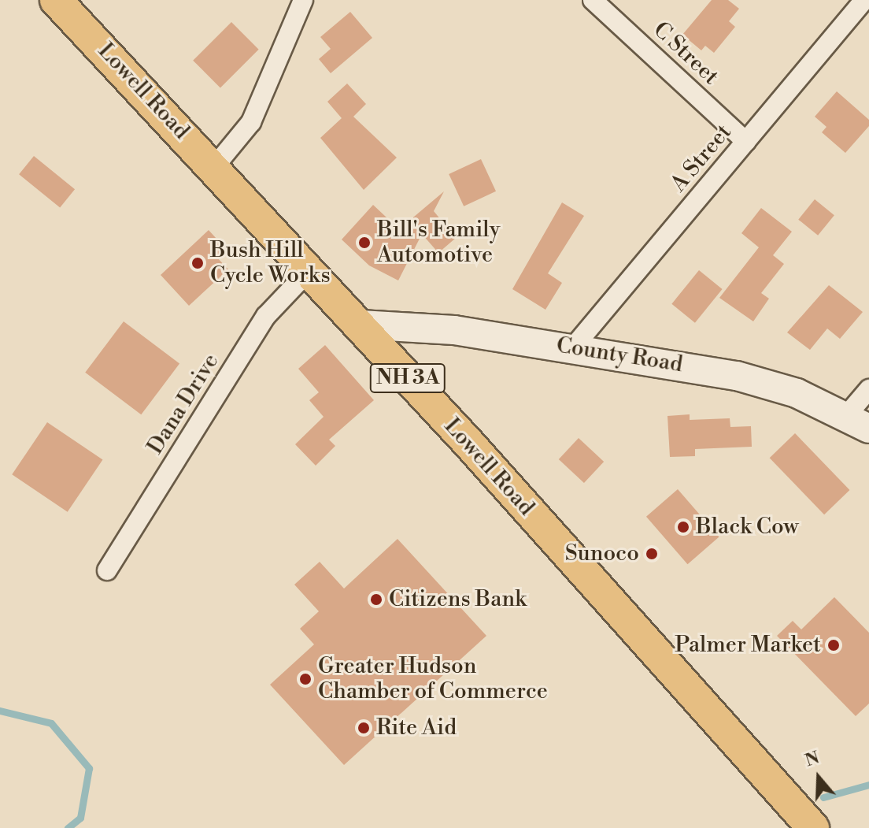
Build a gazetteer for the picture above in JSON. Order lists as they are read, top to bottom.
{
  "streets": {
    "main road": ["Lowell Road", "NH 3A"],
    "street": [
      "C Street",
      "A Street",
      "County Road",
      "Dana Drive"
    ]
  },
  "crossings": [
    ["C Street", "A Street"],
    ["Lowell Road", "County Road"],
    ["Lowell Road", "Dana Drive"],
    ["A Street", "County Road"]
  ],
  "places": [
    "Bill's Family Automotive",
    "Bush Hill Cycle Works",
    "Black Cow",
    "Sunoco",
    "Citizens Bank",
    "Palmer Market",
    "Greater Hudson Chamber of Commerce",
    "Rite Aid"
  ],
  "north": "top"
}
